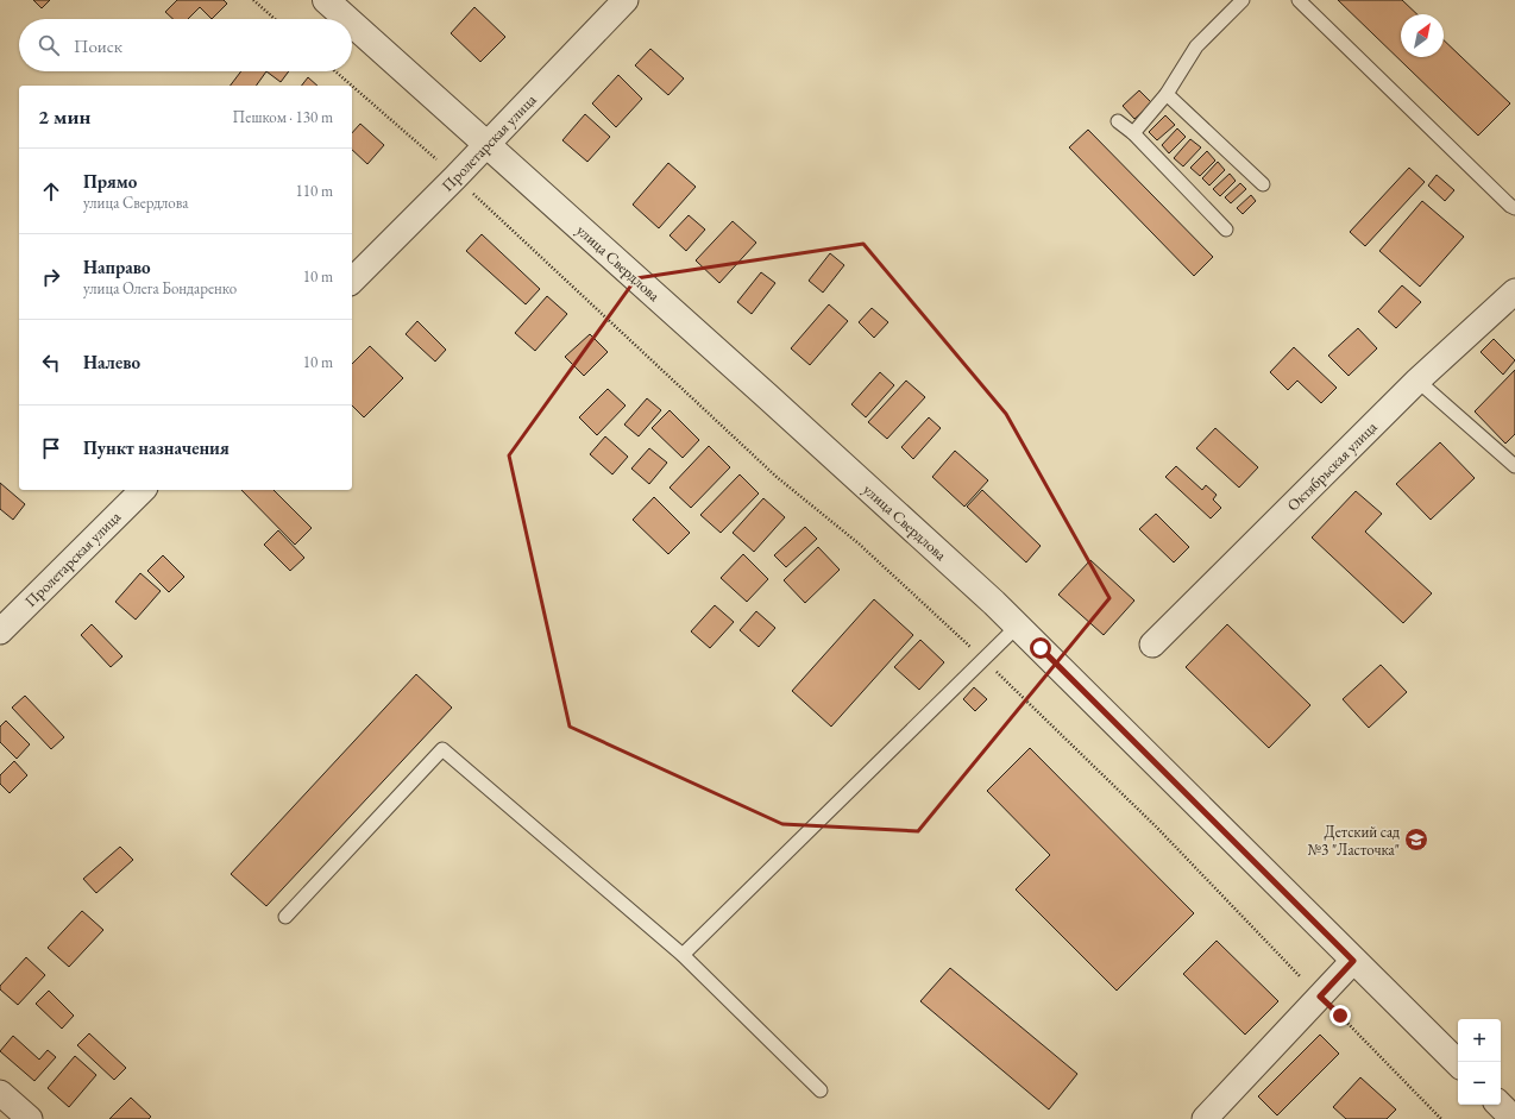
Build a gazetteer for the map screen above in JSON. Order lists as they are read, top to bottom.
{
  "streets": {
    "street": ["Пролетарская улица", "улица Свердлова", "Октябрьская улица"]
  },
  "crossings": [
    ["Пролетарская улица", "улица Свердлова"]
  ],
  "places": {
    "school or university": ["Детский сад №3 \"Ласточка\""]
  },
  "north": "top right",
  "page": {
    "search": "Поиск",
    "heading": ["2 мин", "Пешком · 130 m"],
    "list": [
      ["Прямо", "улица Свердлова", "110 m"],
      ["Направо", "улица Олега Бондаренко", "10 m"],
      ["Налево", "10 m"],
      "Пункт назначения"
    ],
    "map_buttons": ["+", "−"]
  }
}
